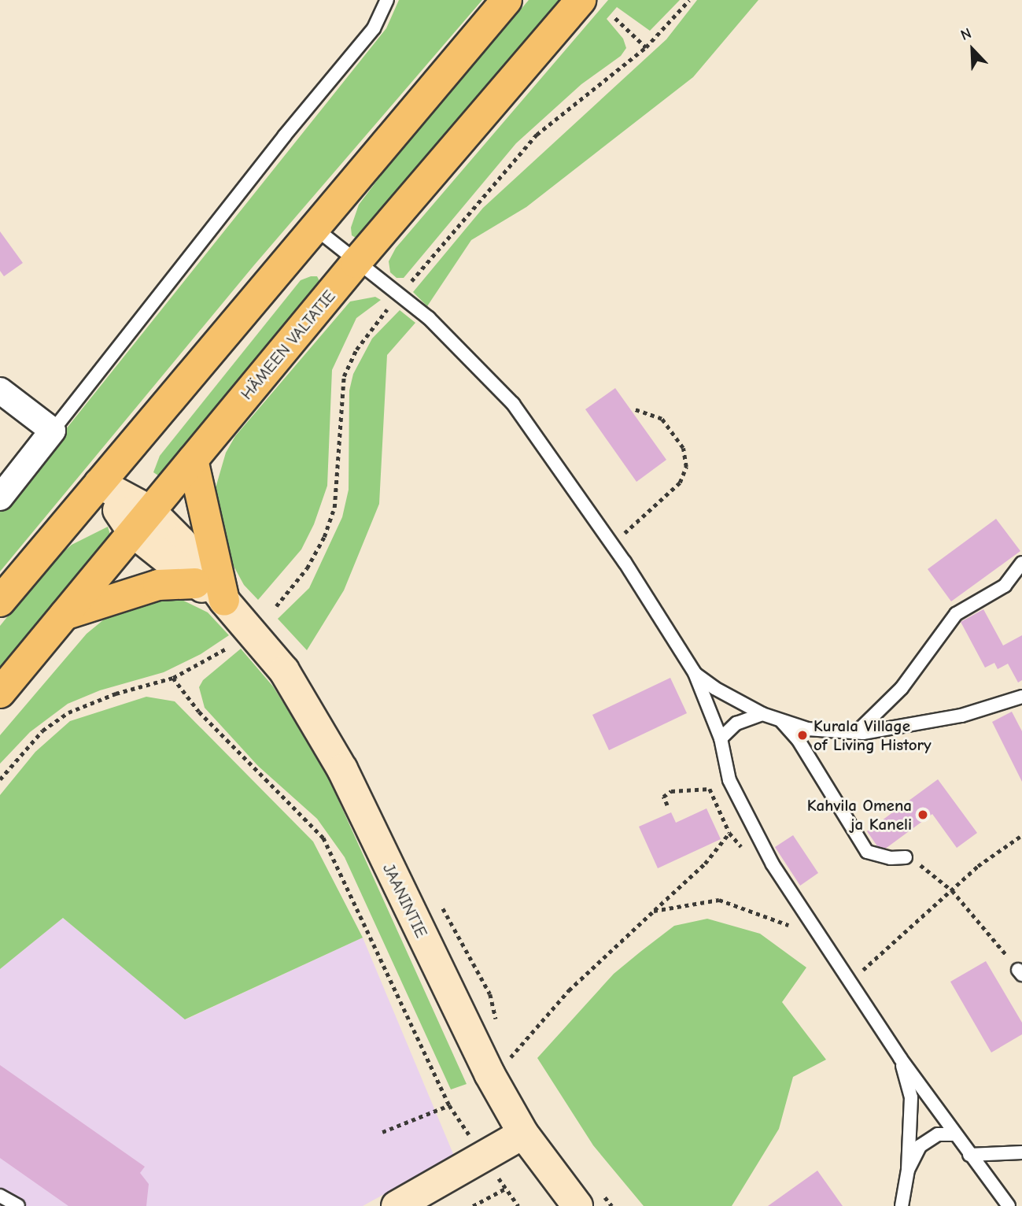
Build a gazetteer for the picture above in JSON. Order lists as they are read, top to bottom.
{
  "streets": {
    "highway": ["HÄMEEN VALTATIE"],
    "main road": ["JAANINTIE"]
  },
  "crossings": [
    ["HÄMEEN VALTATIE", "JAANINTIE"]
  ],
  "places": ["Kurala Village of Living History", "Kahvila Omena ja Kaneli"],
  "north": "top left"
}
